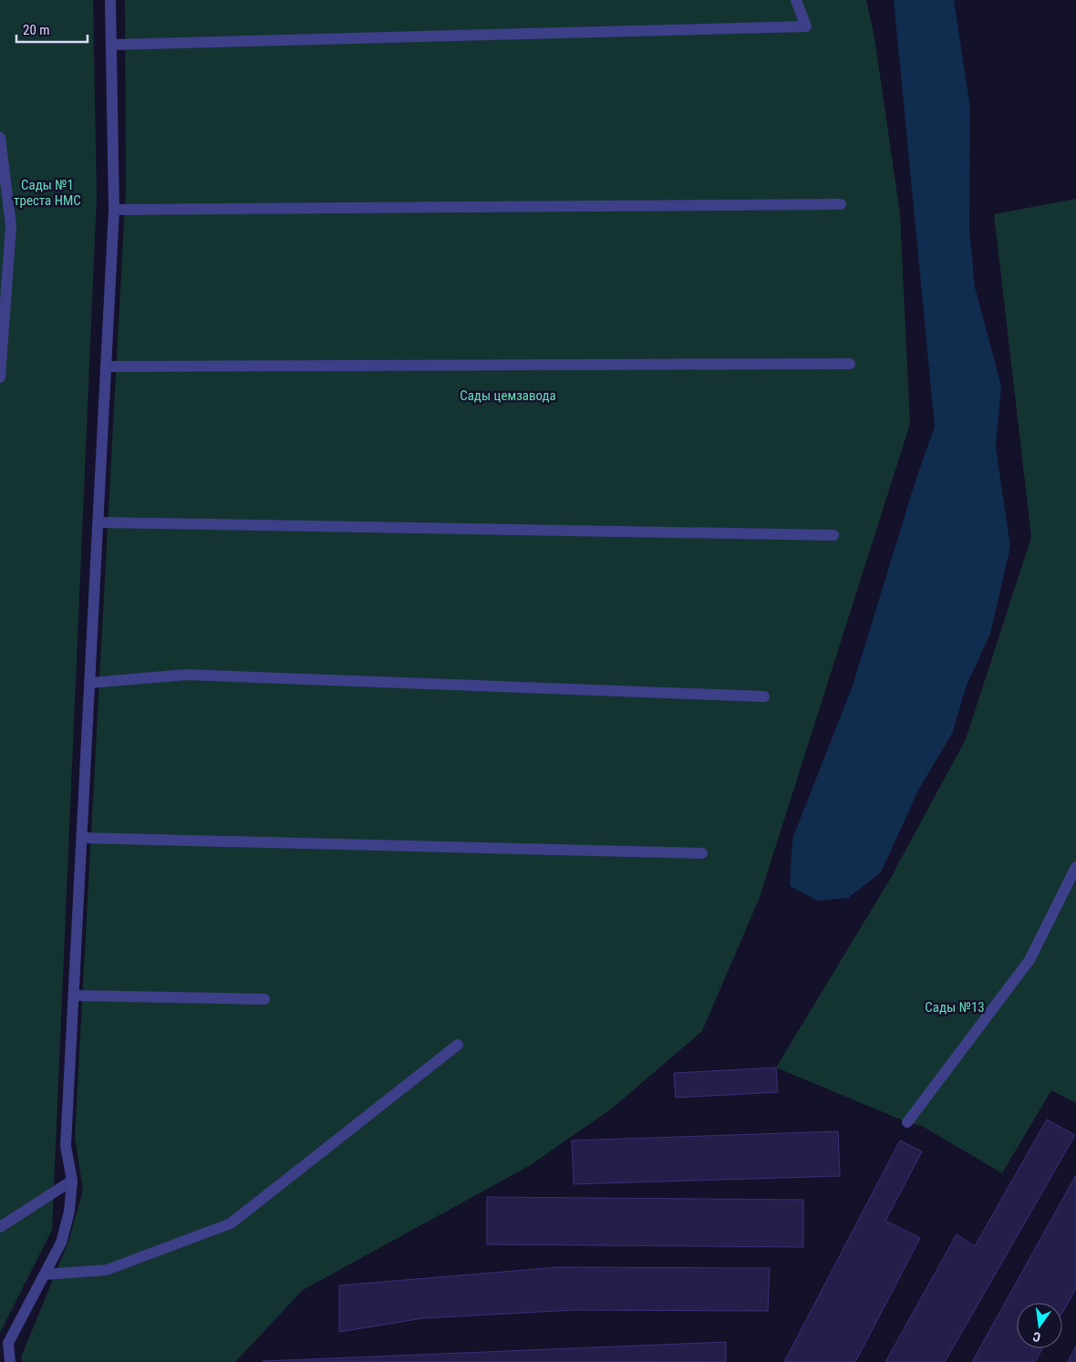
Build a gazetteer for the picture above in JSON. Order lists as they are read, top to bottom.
{
  "parks": ["Сады №1 треста НМС", "Сады цемзавода", "Сады №13"],
  "scale_bar": "20 m",
  "north": "bottom"
}
